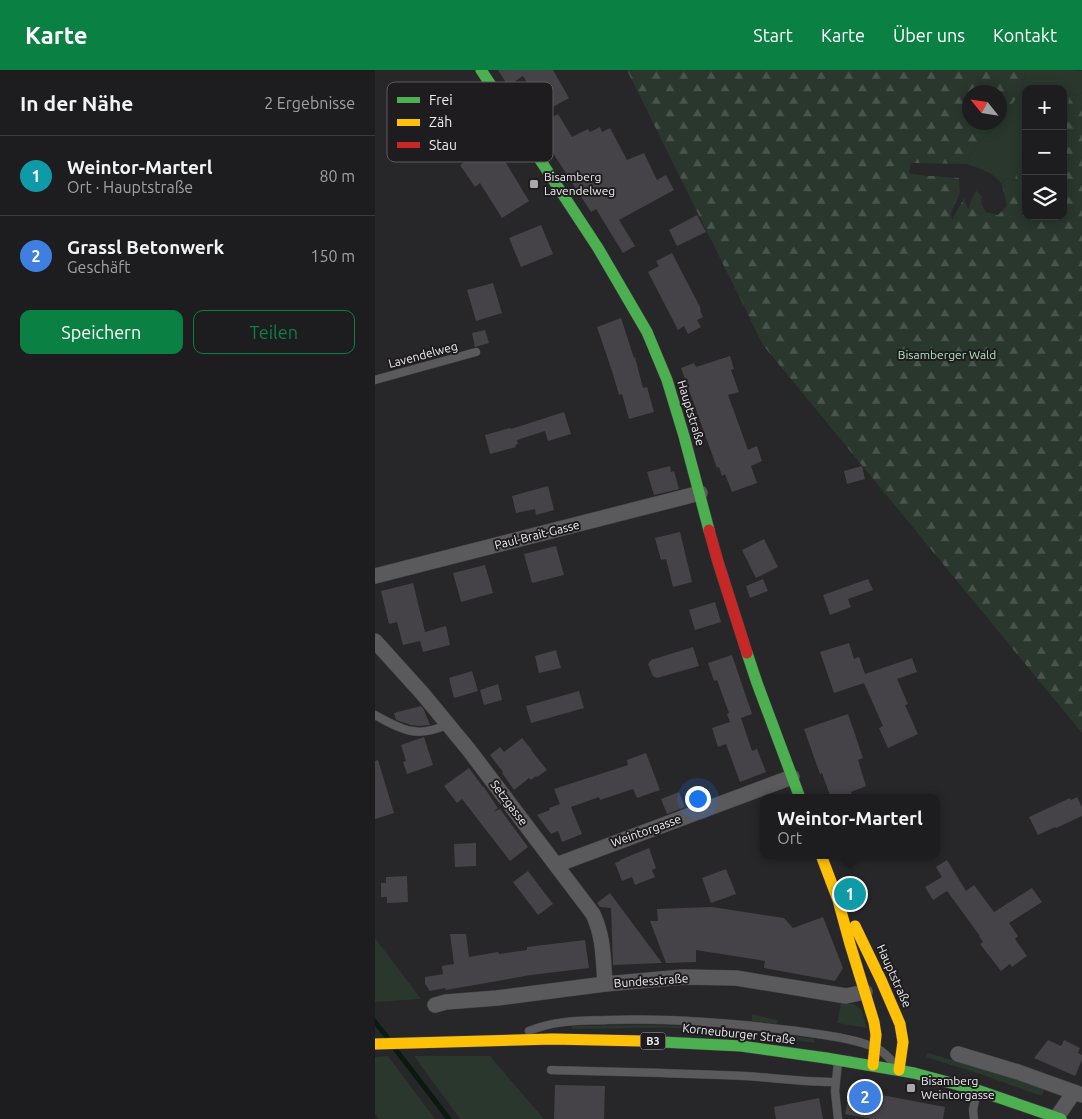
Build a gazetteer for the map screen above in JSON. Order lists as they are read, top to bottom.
{
  "streets": {
    "main road": ["Hauptstraße", "Korneuburger Straße", "B3"],
    "street": [
      "Paul-Brait-Gasse",
      "Setzgasse",
      "Weintorgasse",
      "Bundesstraße"
    ],
    "lane": ["Lavendelweg"]
  },
  "crossings": [
    ["Hauptstraße", "Paul-Brait-Gasse"],
    ["Hauptstraße", "Weintorgasse"],
    ["Hauptstraße", "Bundesstraße"],
    ["Hauptstraße", "Korneuburger Straße"],
    ["Setzgasse", "Weintorgasse"],
    ["Setzgasse", "Bundesstraße"]
  ],
  "parks": ["Bisamberger Wald"],
  "places": {
    "transit": ["Bisamberg Lavendelweg", "Bisamberg Weintorgasse"]
  },
  "legend": ["Frei", "Zäh", "Stau"],
  "north": "top left",
  "page": {
    "header": "Karte",
    "nav": [
      "Start",
      "Karte",
      "Über uns",
      "Kontakt"
    ],
    "heading": ["In der Nähe", "2 Ergebnisse"],
    "map_buttons": ["+", "−"],
    "list": [
      {
        "mark": "1",
        "name": "Weintor-Marterl",
        "note": "Ort · Hauptstraße",
        "value": "80 m"
      },
      {
        "mark": "2",
        "name": "Grassl Betonwerk",
        "note": "Geschäft",
        "value": "150 m"
      }
    ],
    "buttons": ["Speichern", "Teilen"],
    "popup": ["Weintor-Marterl", "Ort"],
    "pins": ["1", "2"]
  }
}
